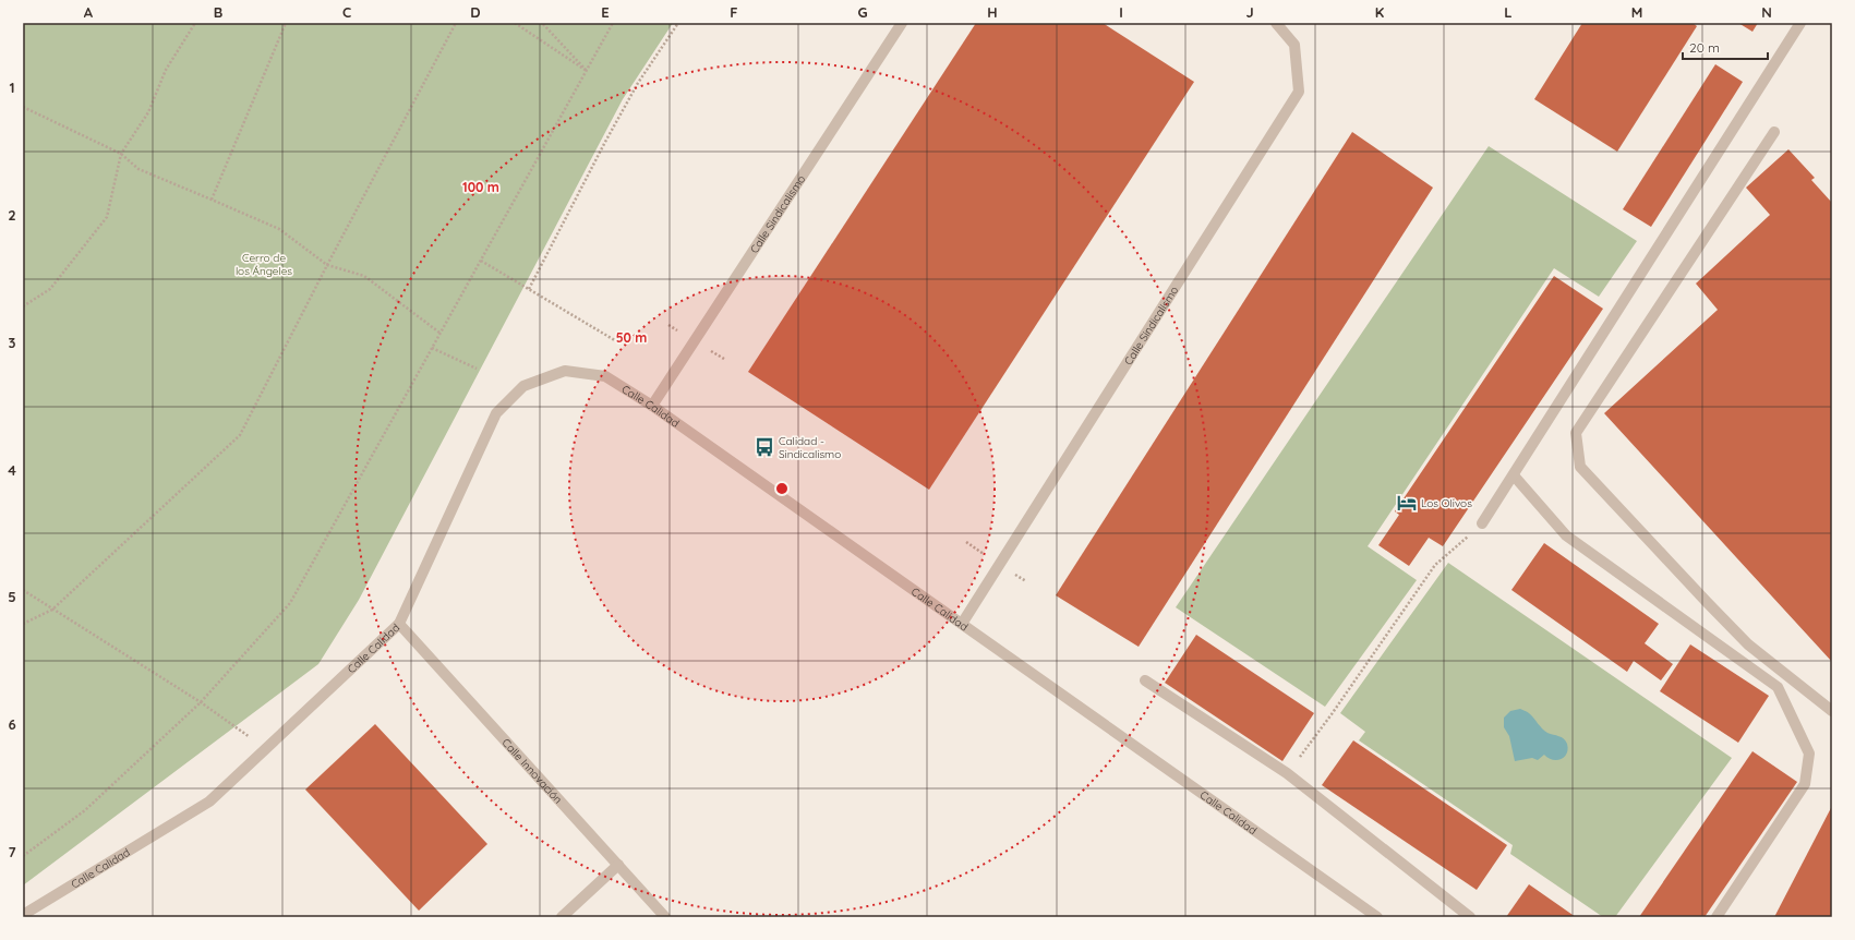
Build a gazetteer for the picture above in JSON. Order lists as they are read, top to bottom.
{
  "streets": {
    "street": ["Calle Sindicalismo", "Calle Calidad", "Calle Innovación"]
  },
  "crossings": [
    ["Calle Sindicalismo", "Calle Calidad"],
    ["Calle Calidad", "Calle Innovación"]
  ],
  "parks": ["Cerro de los Ángeles"],
  "places": {
    "bus stop": ["Calidad - Sindicalismo"],
    "hotel": ["Los Olivos"]
  },
  "scale_bar": "20 m",
  "grid": {
    "columns": [
      "A",
      "B",
      "C",
      "D",
      "E",
      "F",
      "G",
      "H",
      "I",
      "J",
      "K",
      "L",
      "M",
      "N"
    ],
    "rows": [
      "1",
      "2",
      "3",
      "4",
      "5",
      "6",
      "7"
    ]
  },
  "rings": ["100 m", "50 m"]
}
